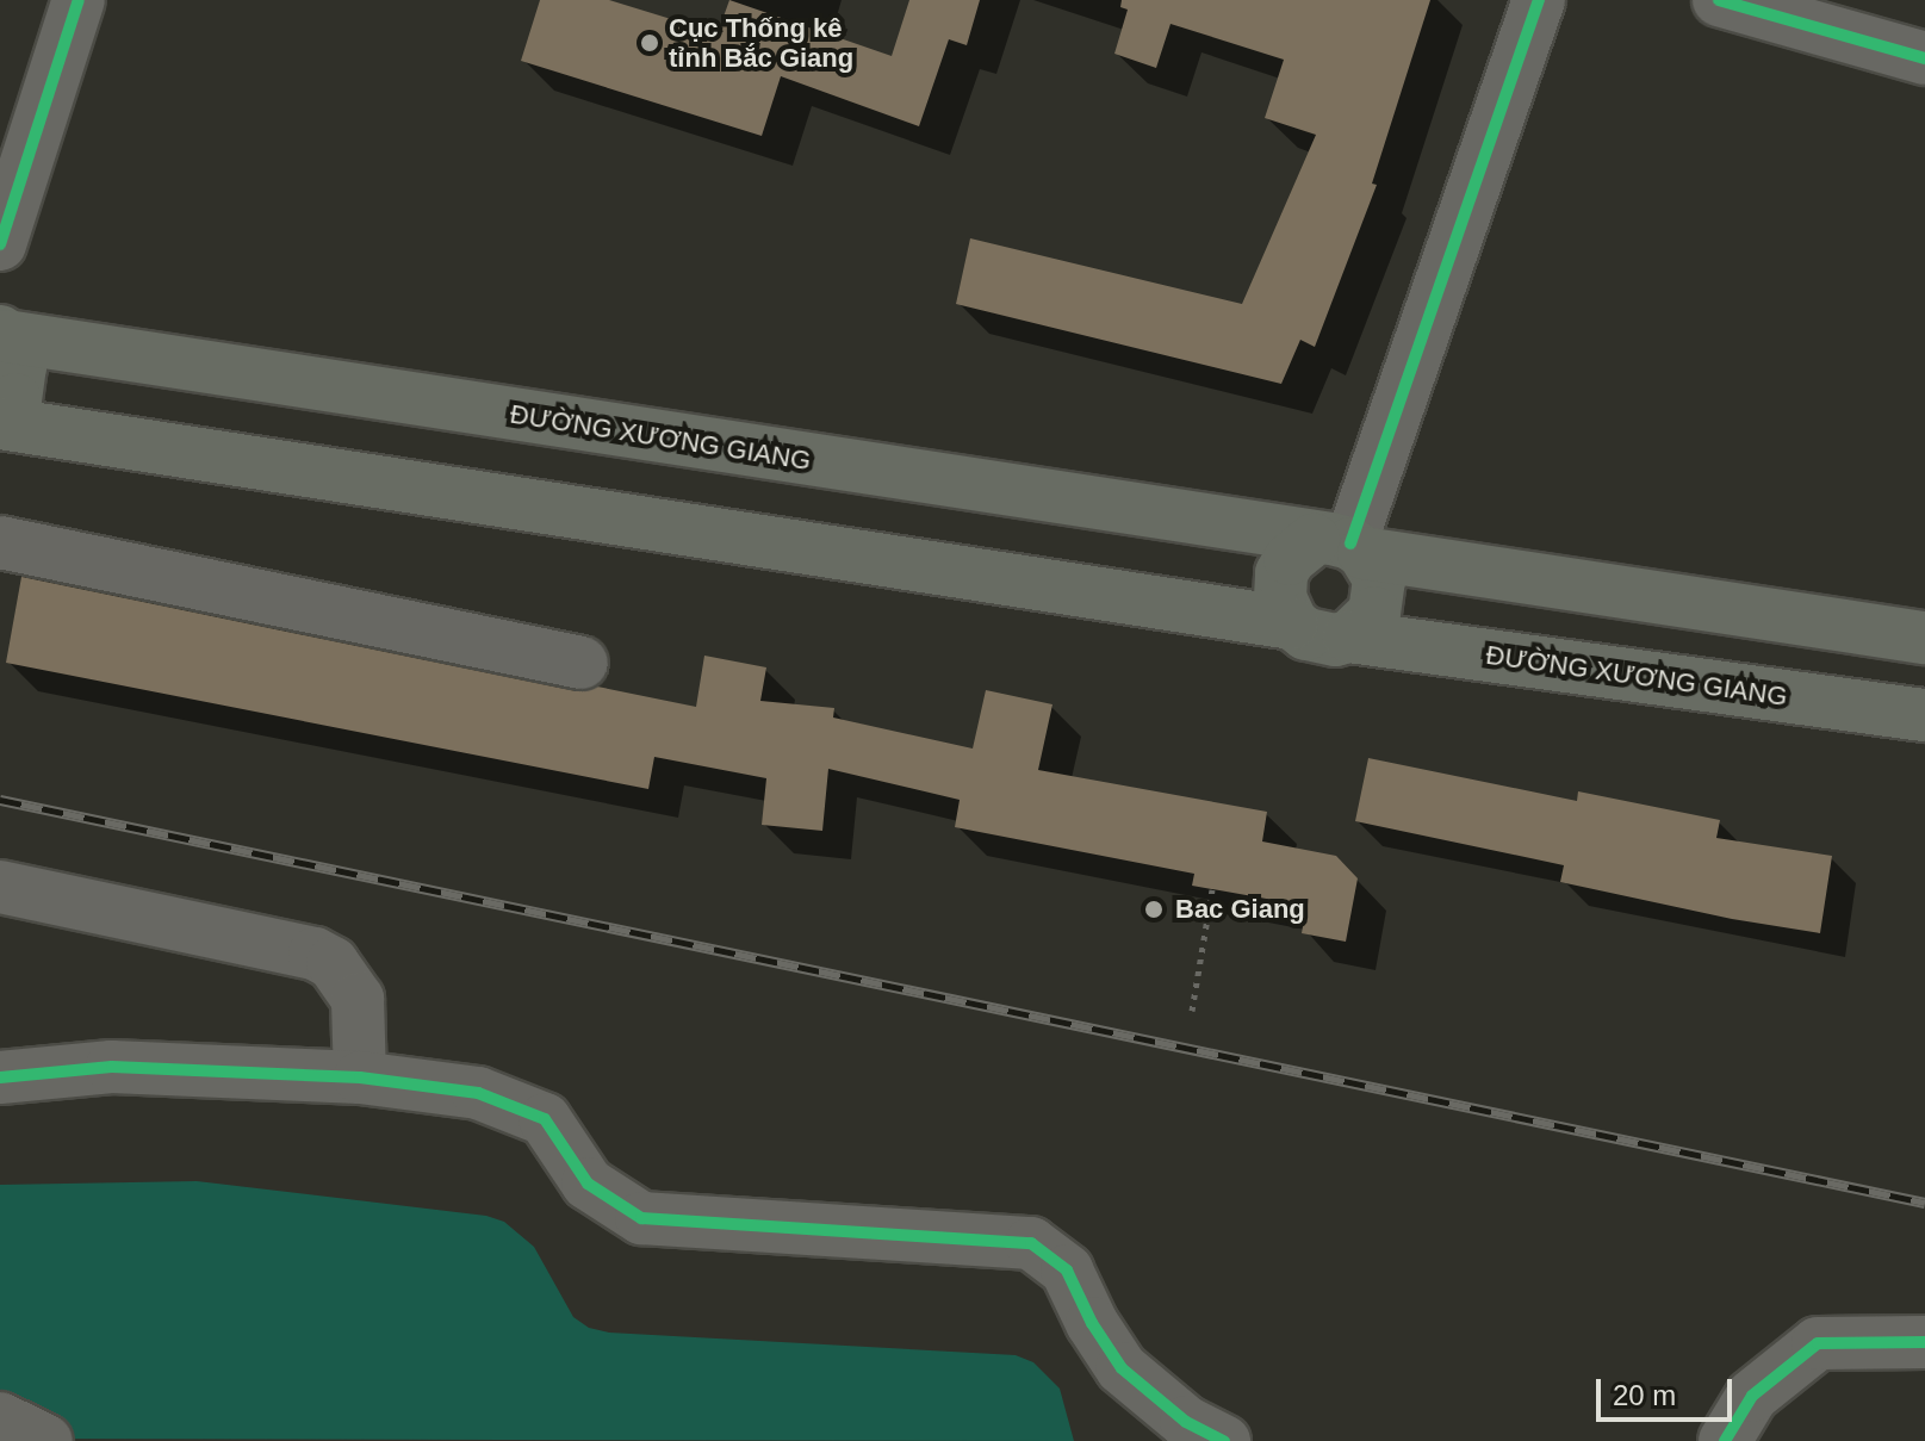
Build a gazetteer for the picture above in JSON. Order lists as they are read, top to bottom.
{
  "streets": {
    "main road": ["ĐƯỜNG XƯƠNG GIANG"]
  },
  "places": ["Cục Thống kê tỉnh Bắc Giang", "Bac Giang"],
  "scale_bar": "20 m"
}
